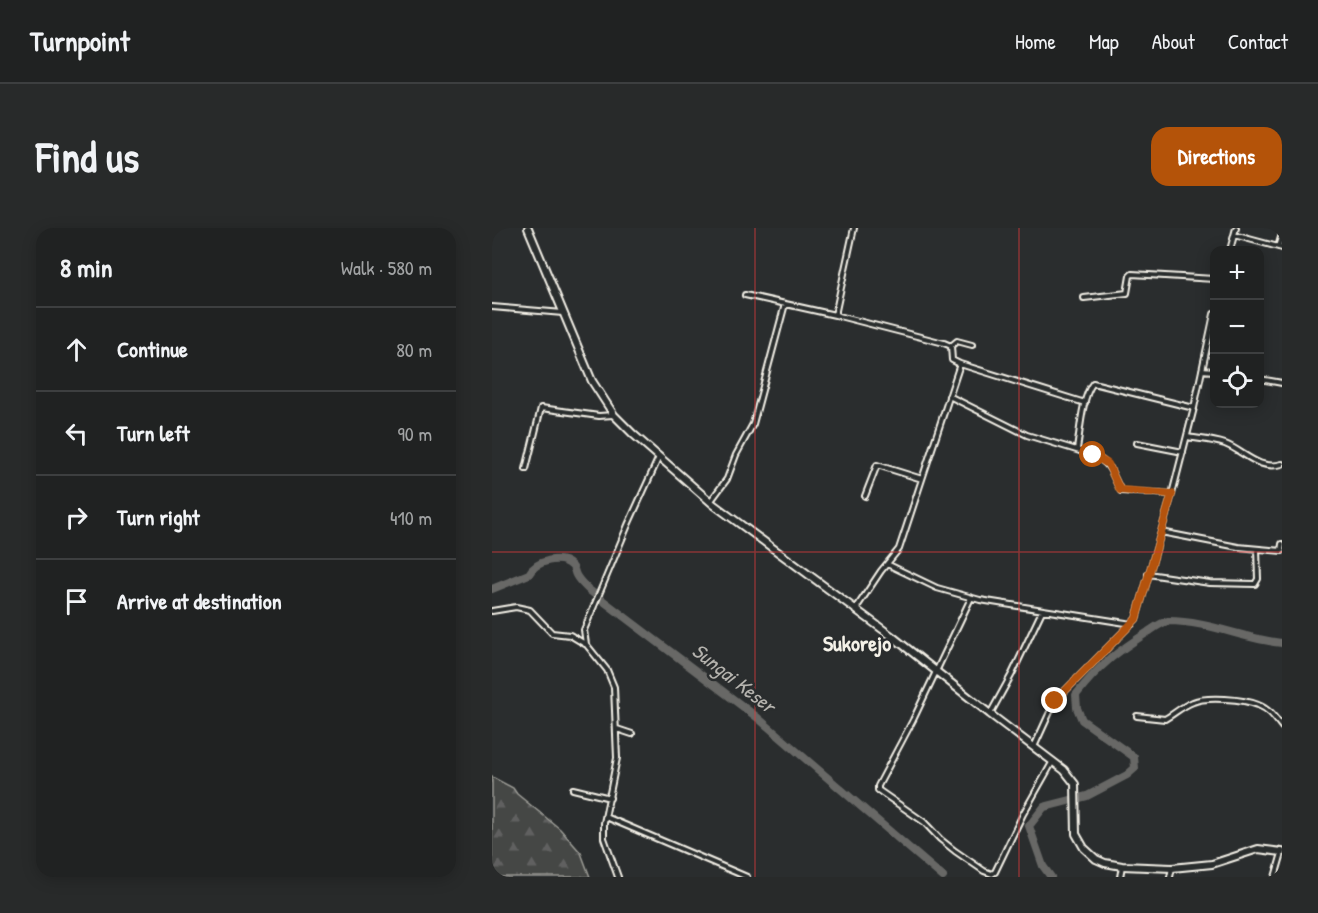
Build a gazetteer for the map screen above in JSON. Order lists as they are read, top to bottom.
{
  "districts": ["Sukorejo"],
  "water": ["Sungai Keser"],
  "page": {
    "header": "Turnpoint",
    "nav": [
      "Home",
      "Map",
      "About",
      "Contact"
    ],
    "buttons": "Directions",
    "title": "Find us",
    "heading": ["8 min", "Walk · 580 m"],
    "map_buttons": ["+", "−"],
    "list": [
      ["Continue", "80 m"],
      ["Turn left", "90 m"],
      ["Turn right", "410 m"],
      "Arrive at destination"
    ]
  }
}
